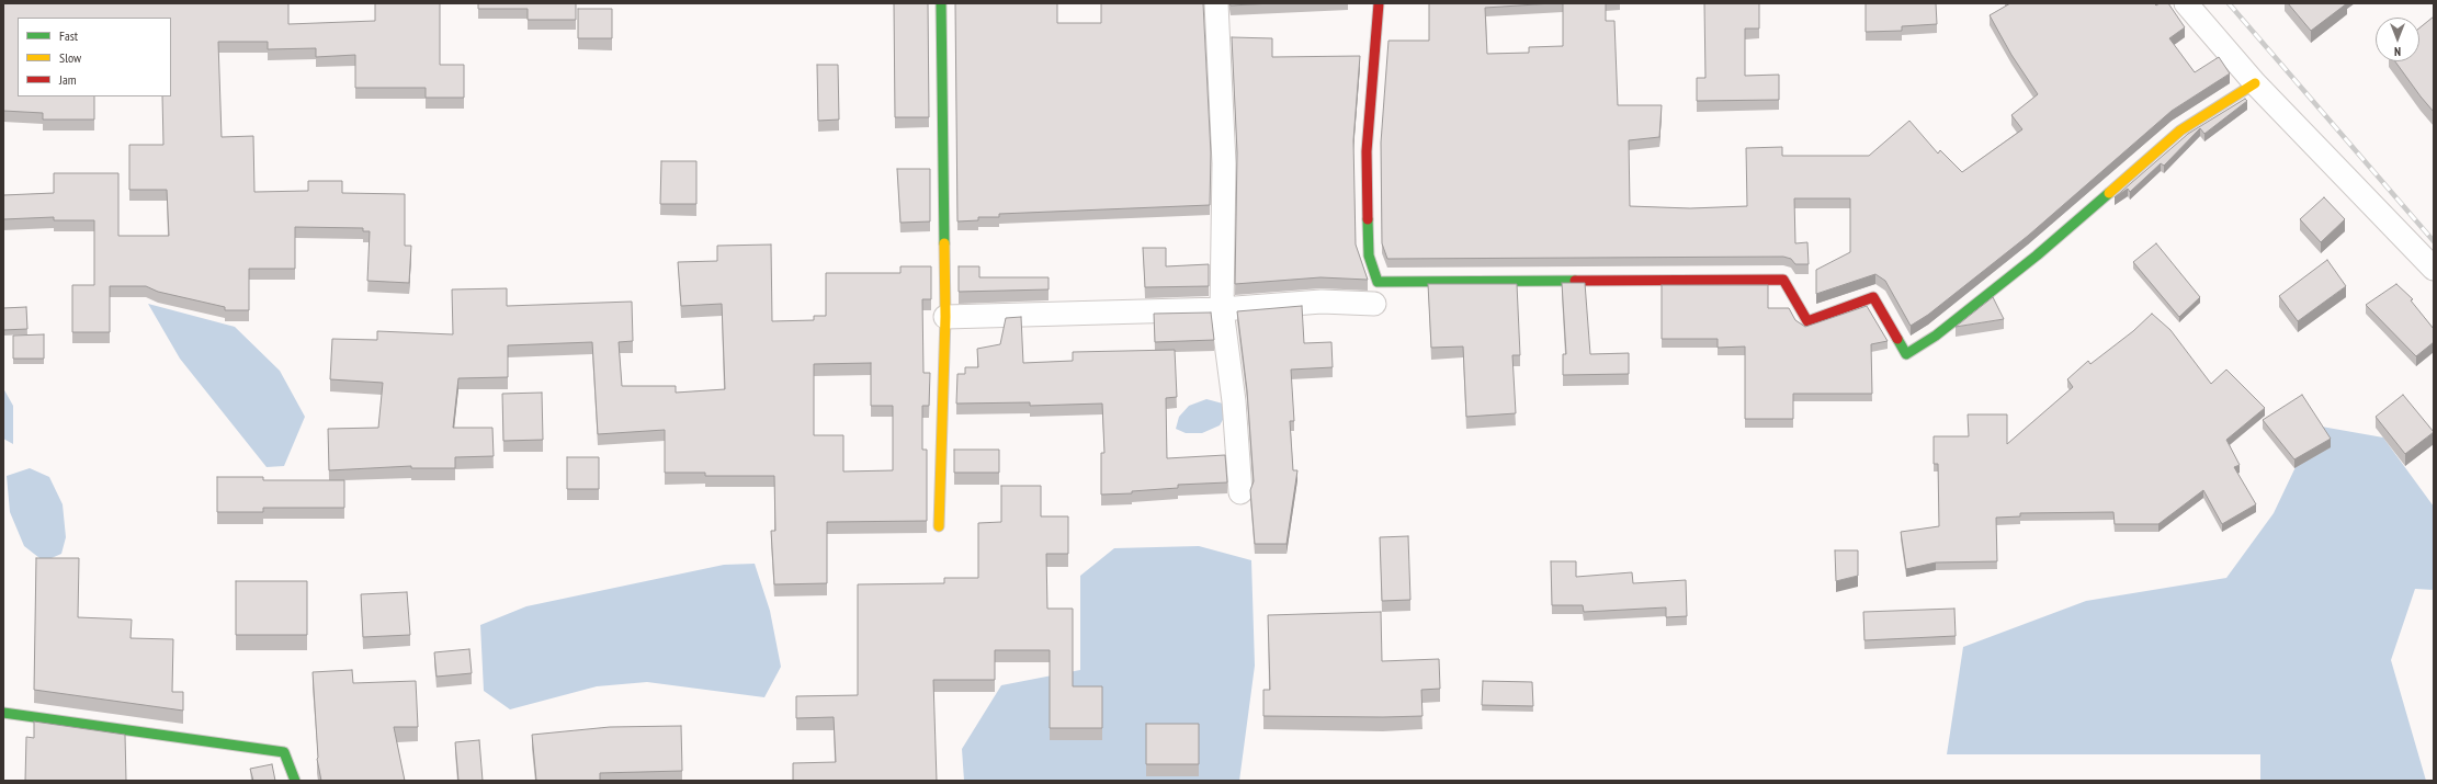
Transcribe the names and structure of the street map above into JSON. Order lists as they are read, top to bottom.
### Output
{
  "legend": ["Fast", "Slow", "Jam"],
  "north": "bottom"
}
